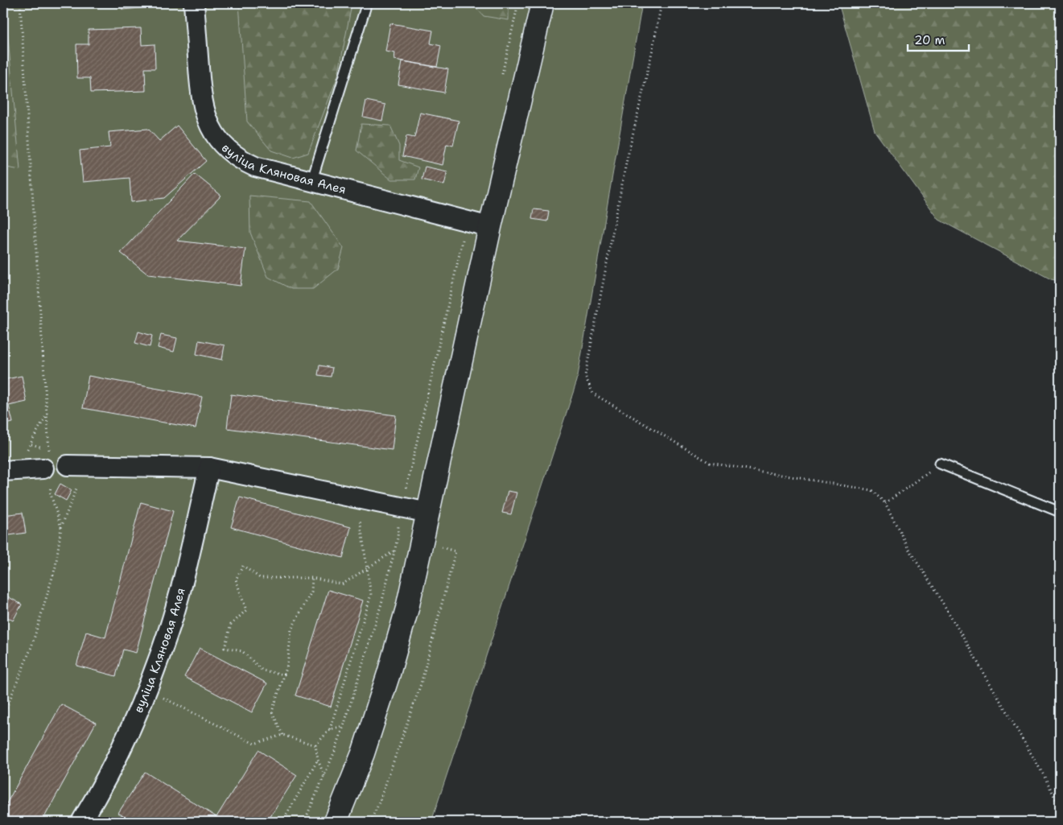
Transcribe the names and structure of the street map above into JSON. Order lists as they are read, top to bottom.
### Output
{
  "streets": {
    "street": ["вуліца Кляновая Алея"]
  },
  "scale_bar": "20 m"
}
